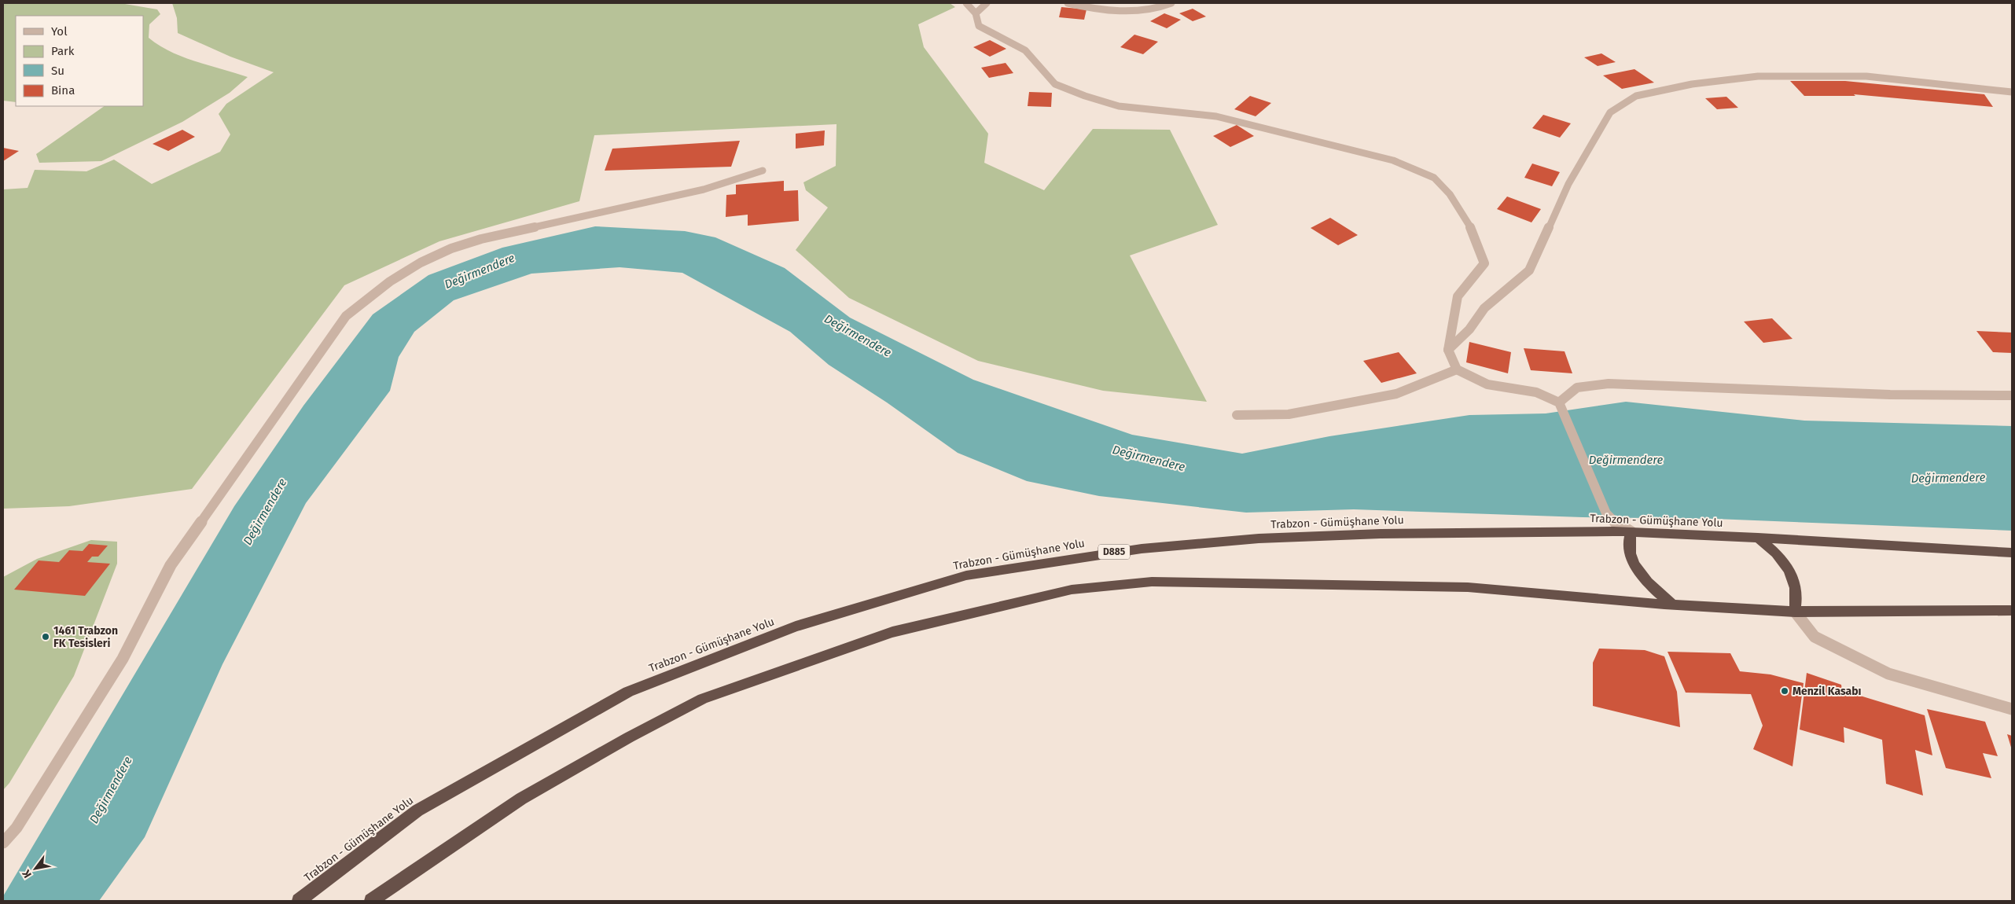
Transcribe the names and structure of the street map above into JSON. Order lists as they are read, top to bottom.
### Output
{
  "streets": {
    "highway": ["Trabzon - Gümüşhane Yolu", "D885"]
  },
  "water": ["Değirmendere"],
  "places": ["1461 Trabzon FK Tesisleri", "Menzil Kasabı"],
  "legend": [
    "Yol",
    "Park",
    "Su",
    "Bina"
  ],
  "north": "bottom left"
}
